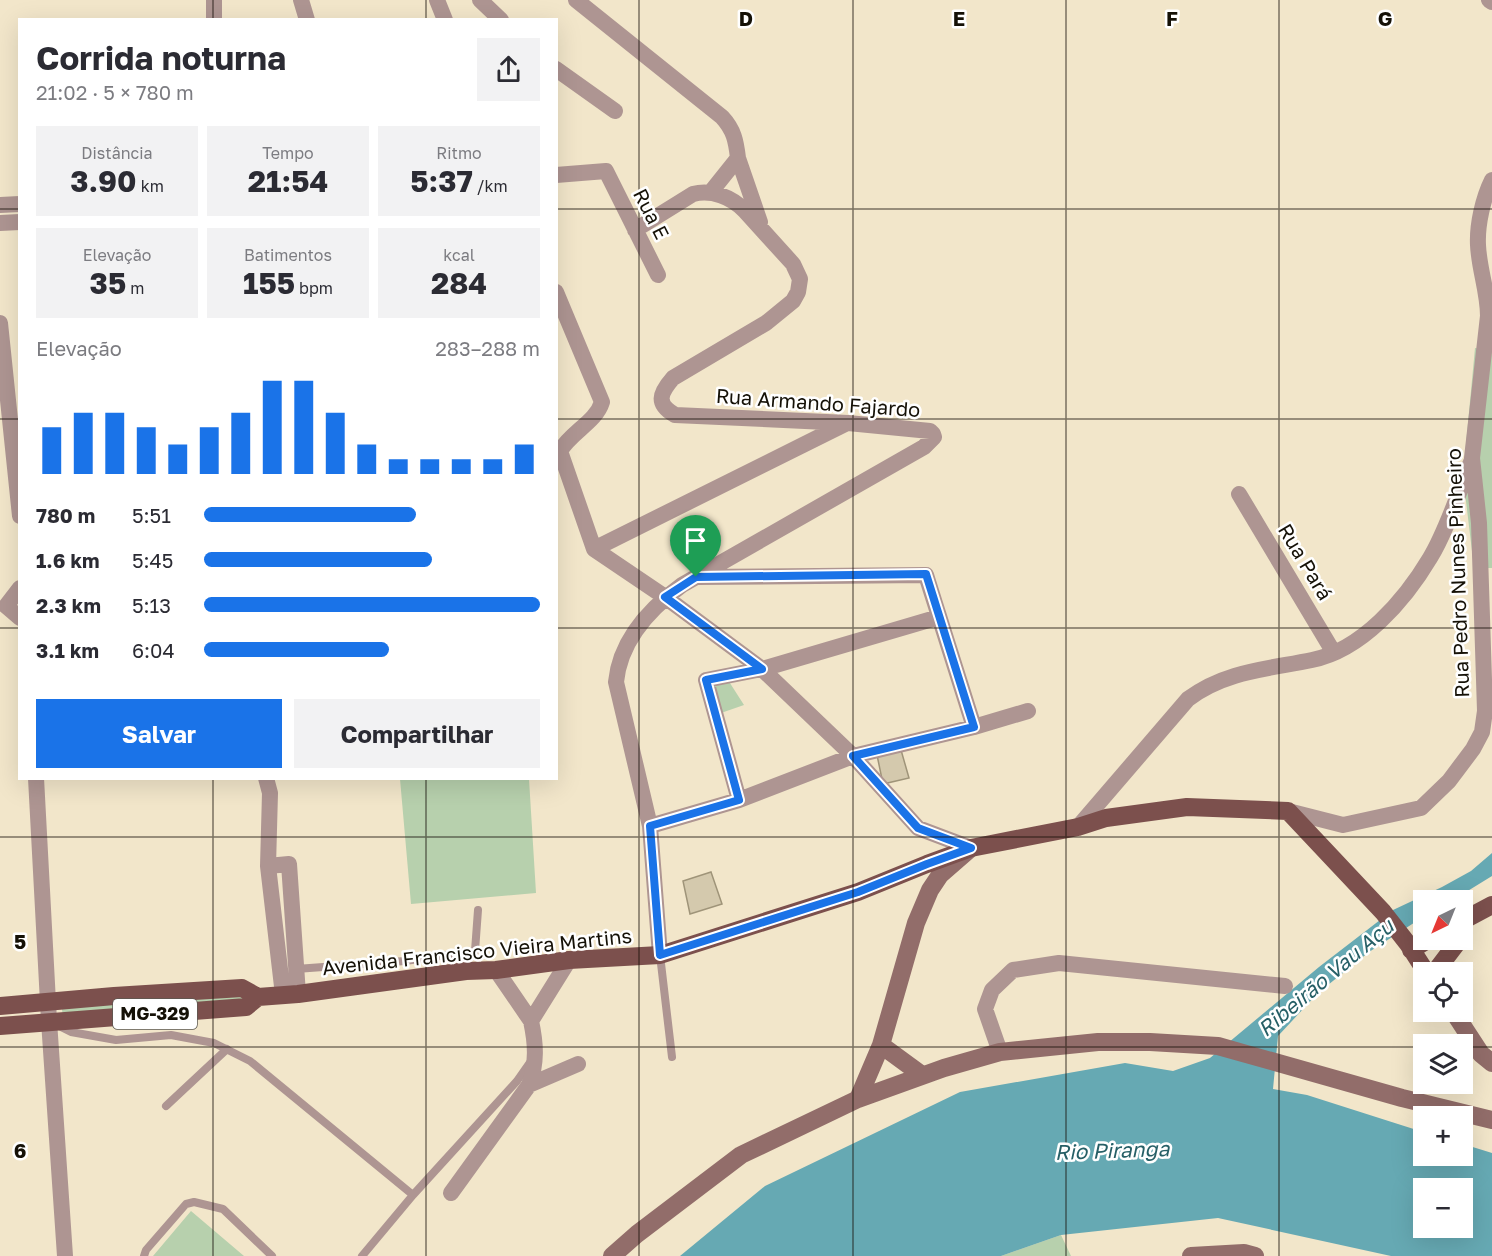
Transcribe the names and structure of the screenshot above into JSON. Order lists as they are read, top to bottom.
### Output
{
  "streets": {
    "main road": ["Avenida Francisco Vieira Martins", "MG-329"],
    "street": [
      "Rua E",
      "Rua Armando Fajardo",
      "Rua Pará",
      "Rua Pedro Nunes Pinheiro"
    ]
  },
  "crossings": [
    ["Rua Armando Fajardo", "Avenida Francisco Vieira Martins"],
    ["Rua Pedro Nunes Pinheiro", "Avenida Francisco Vieira Martins"]
  ],
  "water": ["Ribeirão Vau Açu", "Rio Piranga"],
  "north": "bottom left",
  "page": {
    "heading": ["Corrida noturna", "21:02 · 5 × 780 m"],
    "stats": [
      ["Distância", "3.90 km"],
      ["Tempo", "21:54"],
      ["Ritmo", "5:37 /km"],
      ["Elevação", "35 m"],
      ["Batimentos", "155 bpm"],
      ["kcal", "284"]
    ],
    "chart": ["Elevação", "283–288 m"],
    "list": [
      {
        "name": "780 m",
        "note": "5:51"
      },
      {
        "name": "1.6 km",
        "note": "5:45"
      },
      {
        "name": "2.3 km",
        "note": "5:13"
      },
      {
        "name": "3.1 km",
        "note": "6:04"
      }
    ],
    "buttons": ["Salvar", "Compartilhar"],
    "map_buttons": ["+", "−"]
  },
  "grid": {
    "columns": [
      "D",
      "E",
      "F",
      "G"
    ],
    "rows": ["5", "6"]
  }
}
